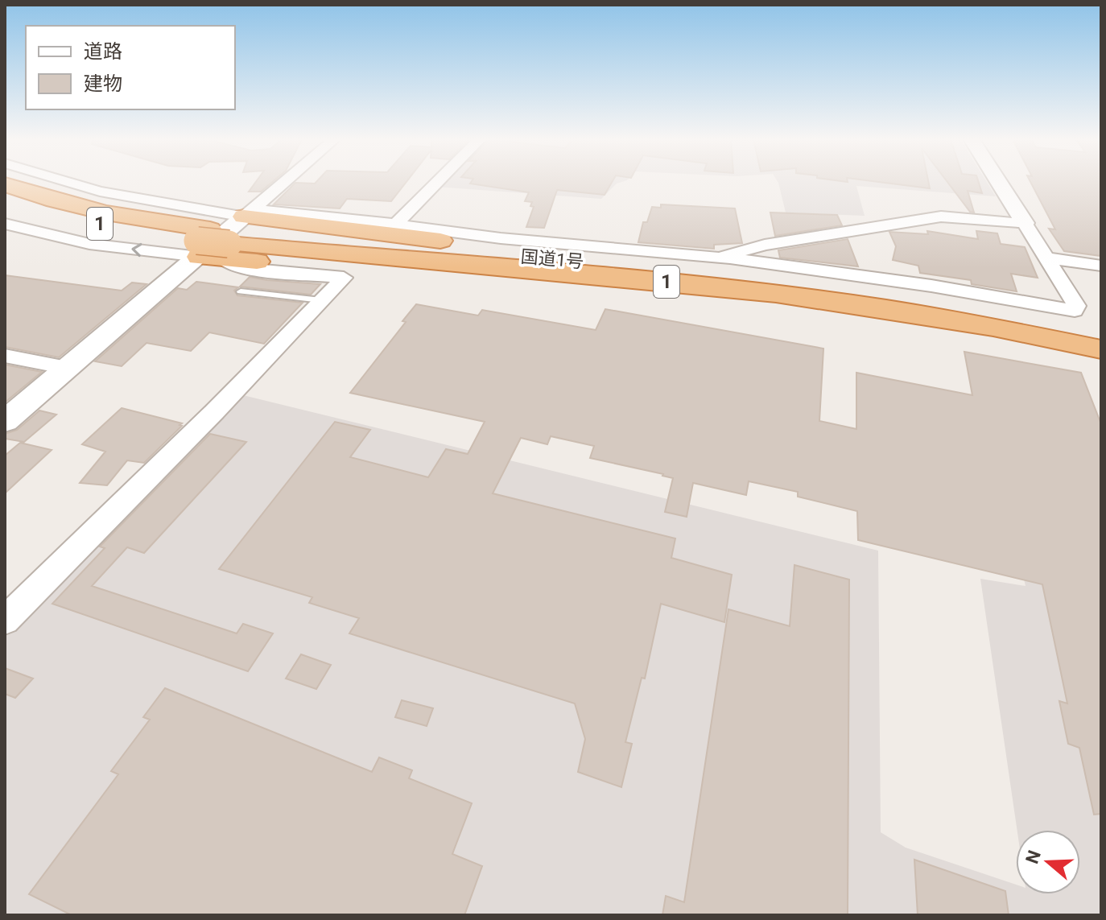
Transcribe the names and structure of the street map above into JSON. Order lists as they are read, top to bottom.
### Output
{
  "streets": {
    "highway": ["1", "国道1号"]
  },
  "legend": ["道路", "建物"],
  "north": "left"
}
